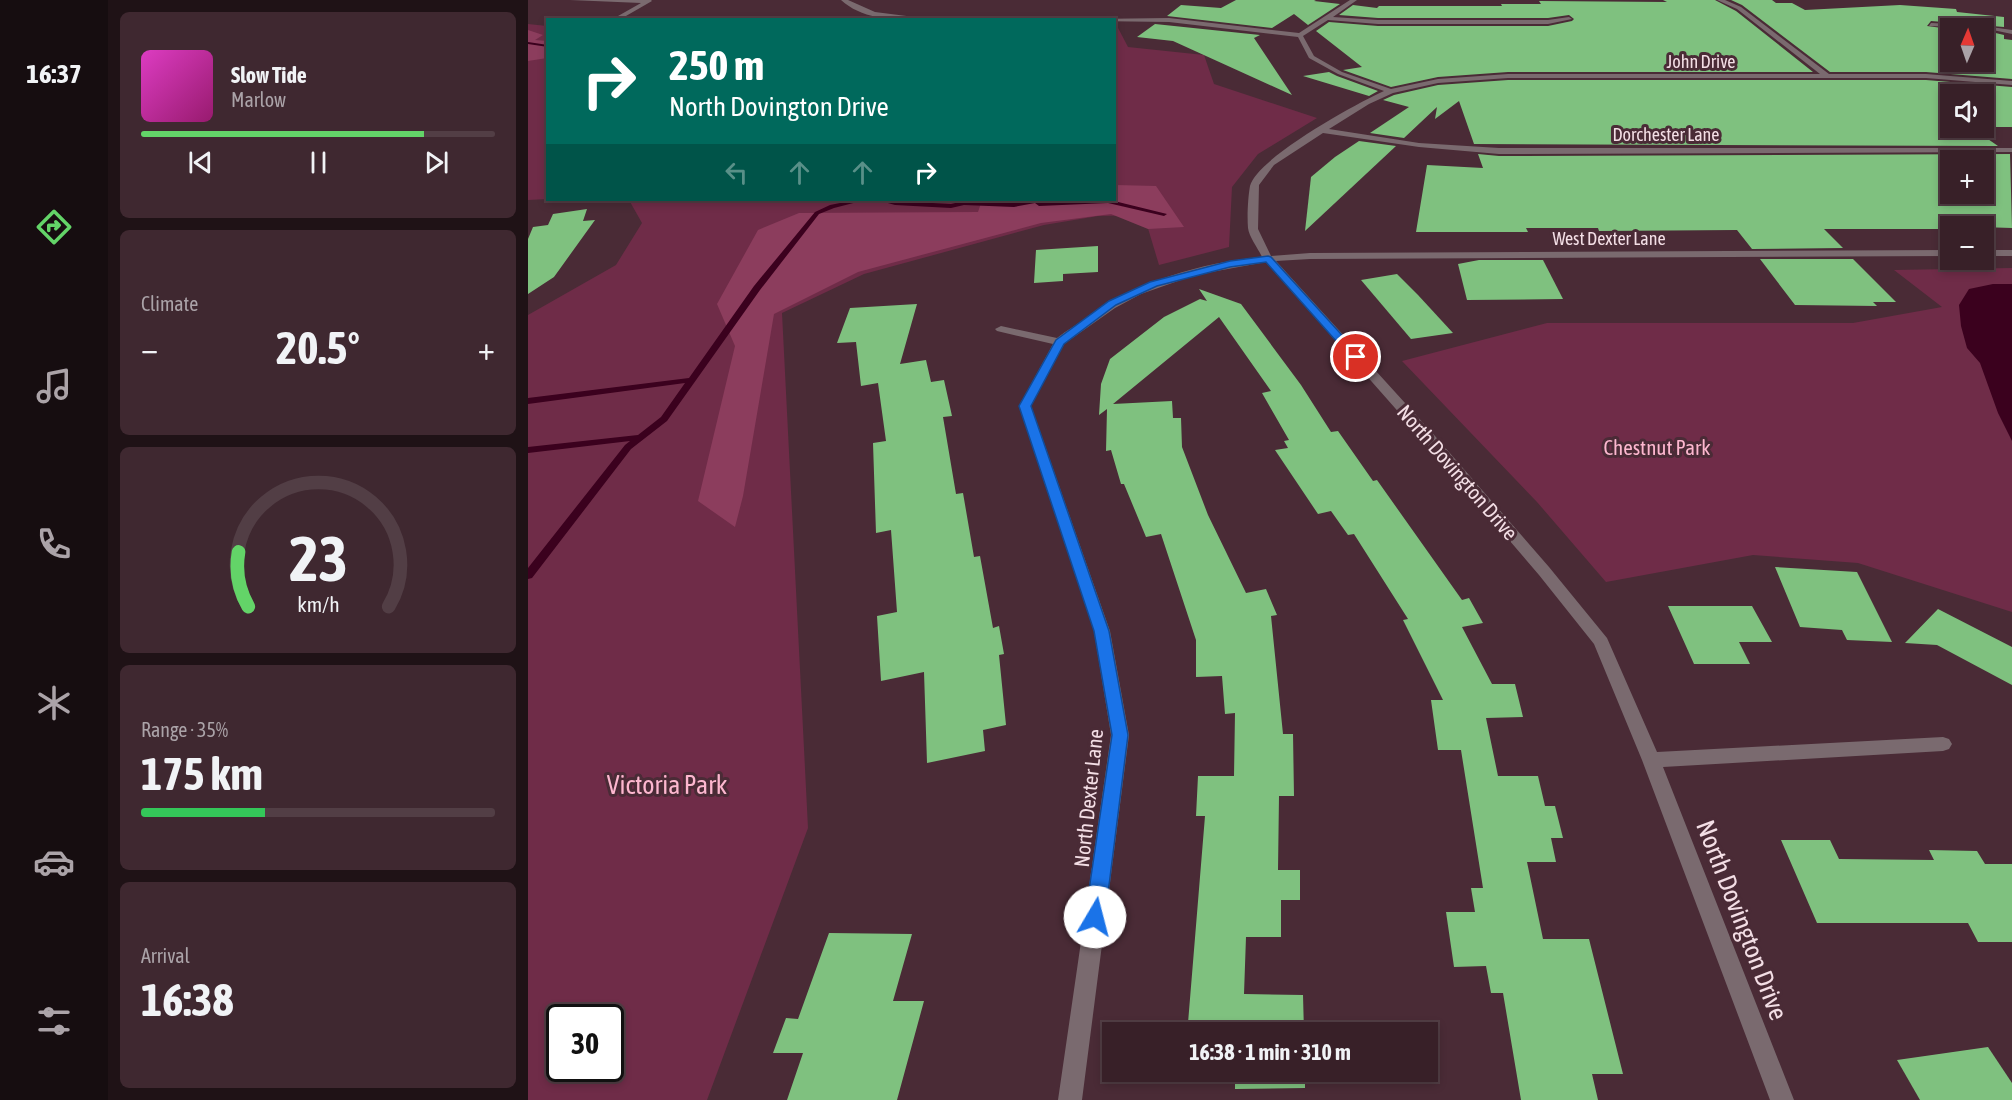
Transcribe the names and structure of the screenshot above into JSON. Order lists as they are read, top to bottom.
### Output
{
  "streets": {
    "street": [
      "John Drive",
      "Dorchester Lane",
      "West Dexter Lane",
      "North Dovington Drive",
      "North Dexter Lane"
    ]
  },
  "crossings": [
    ["John Drive", "North Dovington Drive"],
    ["Dorchester Lane", "North Dovington Drive"],
    ["West Dexter Lane", "North Dovington Drive"],
    ["West Dexter Lane", "North Dexter Lane"],
    ["North Dovington Drive", "North Dexter Lane"]
  ],
  "parks": ["Chestnut Park", "Victoria Park"],
  "north": "top",
  "page": {
    "tabs": "16:37",
    "map_buttons": ["+", "−"],
    "turn": ["250 m", "North Dovington Drive"],
    "song": ["Slow Tide", "Marlow"],
    "tile": [
      "Climate",
      ["Range · 35%", "175 km"],
      ["Arrival", "16:38"]
    ],
    "heat": ["−", "20.5°", "+"],
    "limit": "30",
    "trip": "16:38 · 1 min · 310 m",
    "gauge": ["23", "km/h"]
  }
}
